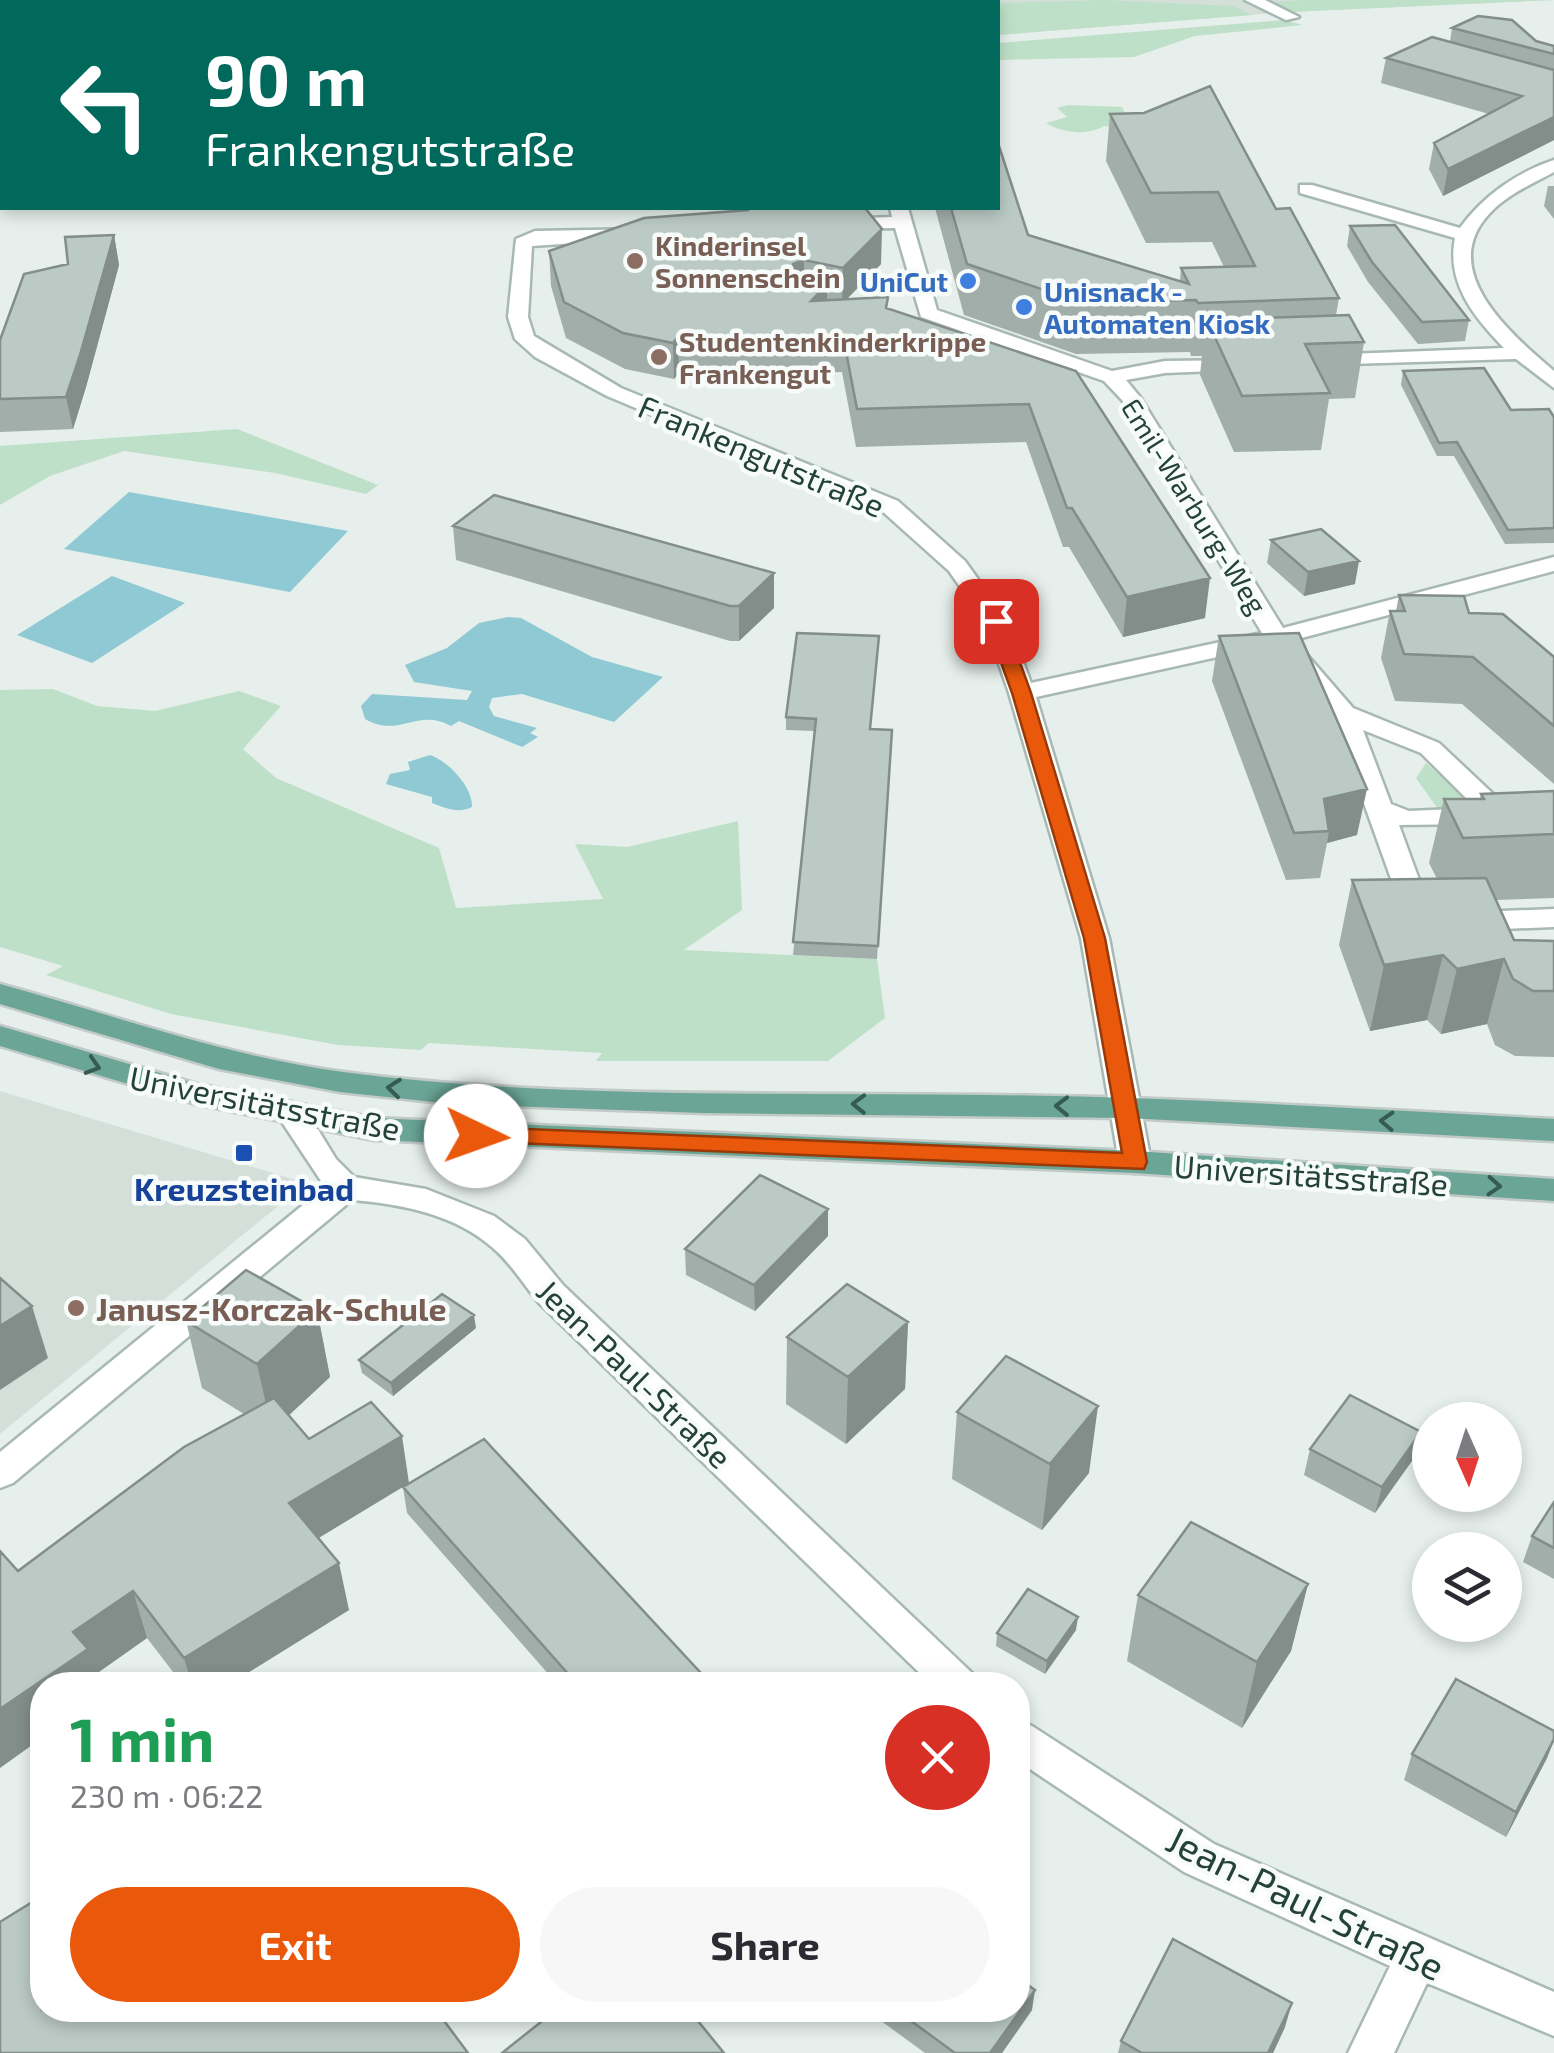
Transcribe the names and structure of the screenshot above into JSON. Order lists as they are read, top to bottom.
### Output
{
  "streets": {
    "main road": ["Universitätsstraße"],
    "street": ["Frankengutstraße", "Emil-Warburg-Weg", "Jean-Paul-Straße"]
  },
  "crossings": [
    ["Frankengutstraße", "Emil-Warburg-Weg"],
    ["Frankengutstraße", "Universitätsstraße"]
  ],
  "places": {
    "other": [
      "Kinderinsel Sonnenschein",
      "UniCut",
      "Unisnack - Automaten Kiosk",
      "Studentenkinderkrippe Frankengut",
      "Janusz-Korczak-Schule"
    ],
    "transit": ["Kreuzsteinbad"]
  },
  "north": "bottom",
  "page": {
    "turn": ["90 m", "Frankengutstraße"],
    "heading": ["1 min", "230 m · 06:22"],
    "buttons": ["Exit", "Share"]
  }
}
